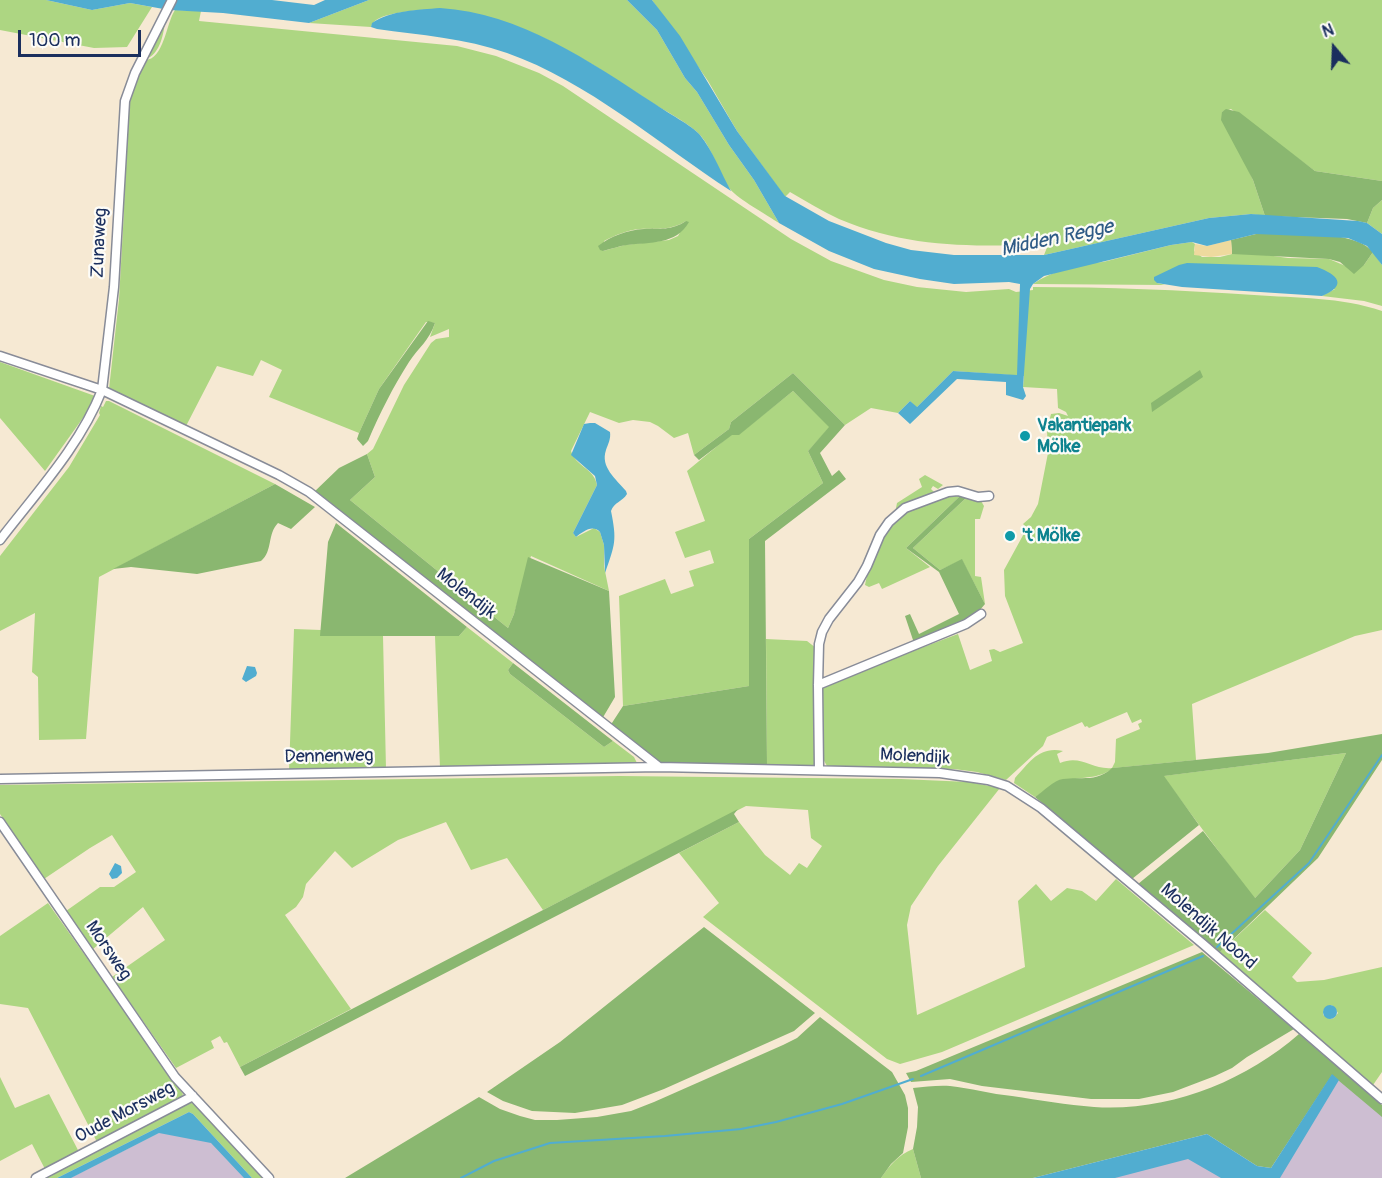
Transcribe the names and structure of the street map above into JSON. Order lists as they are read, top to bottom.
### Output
{
  "streets": {
    "street": [
      "Zunaweg",
      "Molendijk",
      "Dennenweg",
      "Molendijk Noord",
      "Morsweg",
      "Oude Morsweg"
    ]
  },
  "crossings": [
    ["Zunaweg", "Molendijk"],
    ["Molendijk", "Dennenweg"],
    ["Molendijk", "Molendijk Noord"],
    ["Morsweg", "Oude Morsweg"]
  ],
  "water": ["Midden Regge"],
  "places": ["Vakantiepark Mölke", "'t Mölke"],
  "scale_bar": "100 m",
  "north": "top"
}
